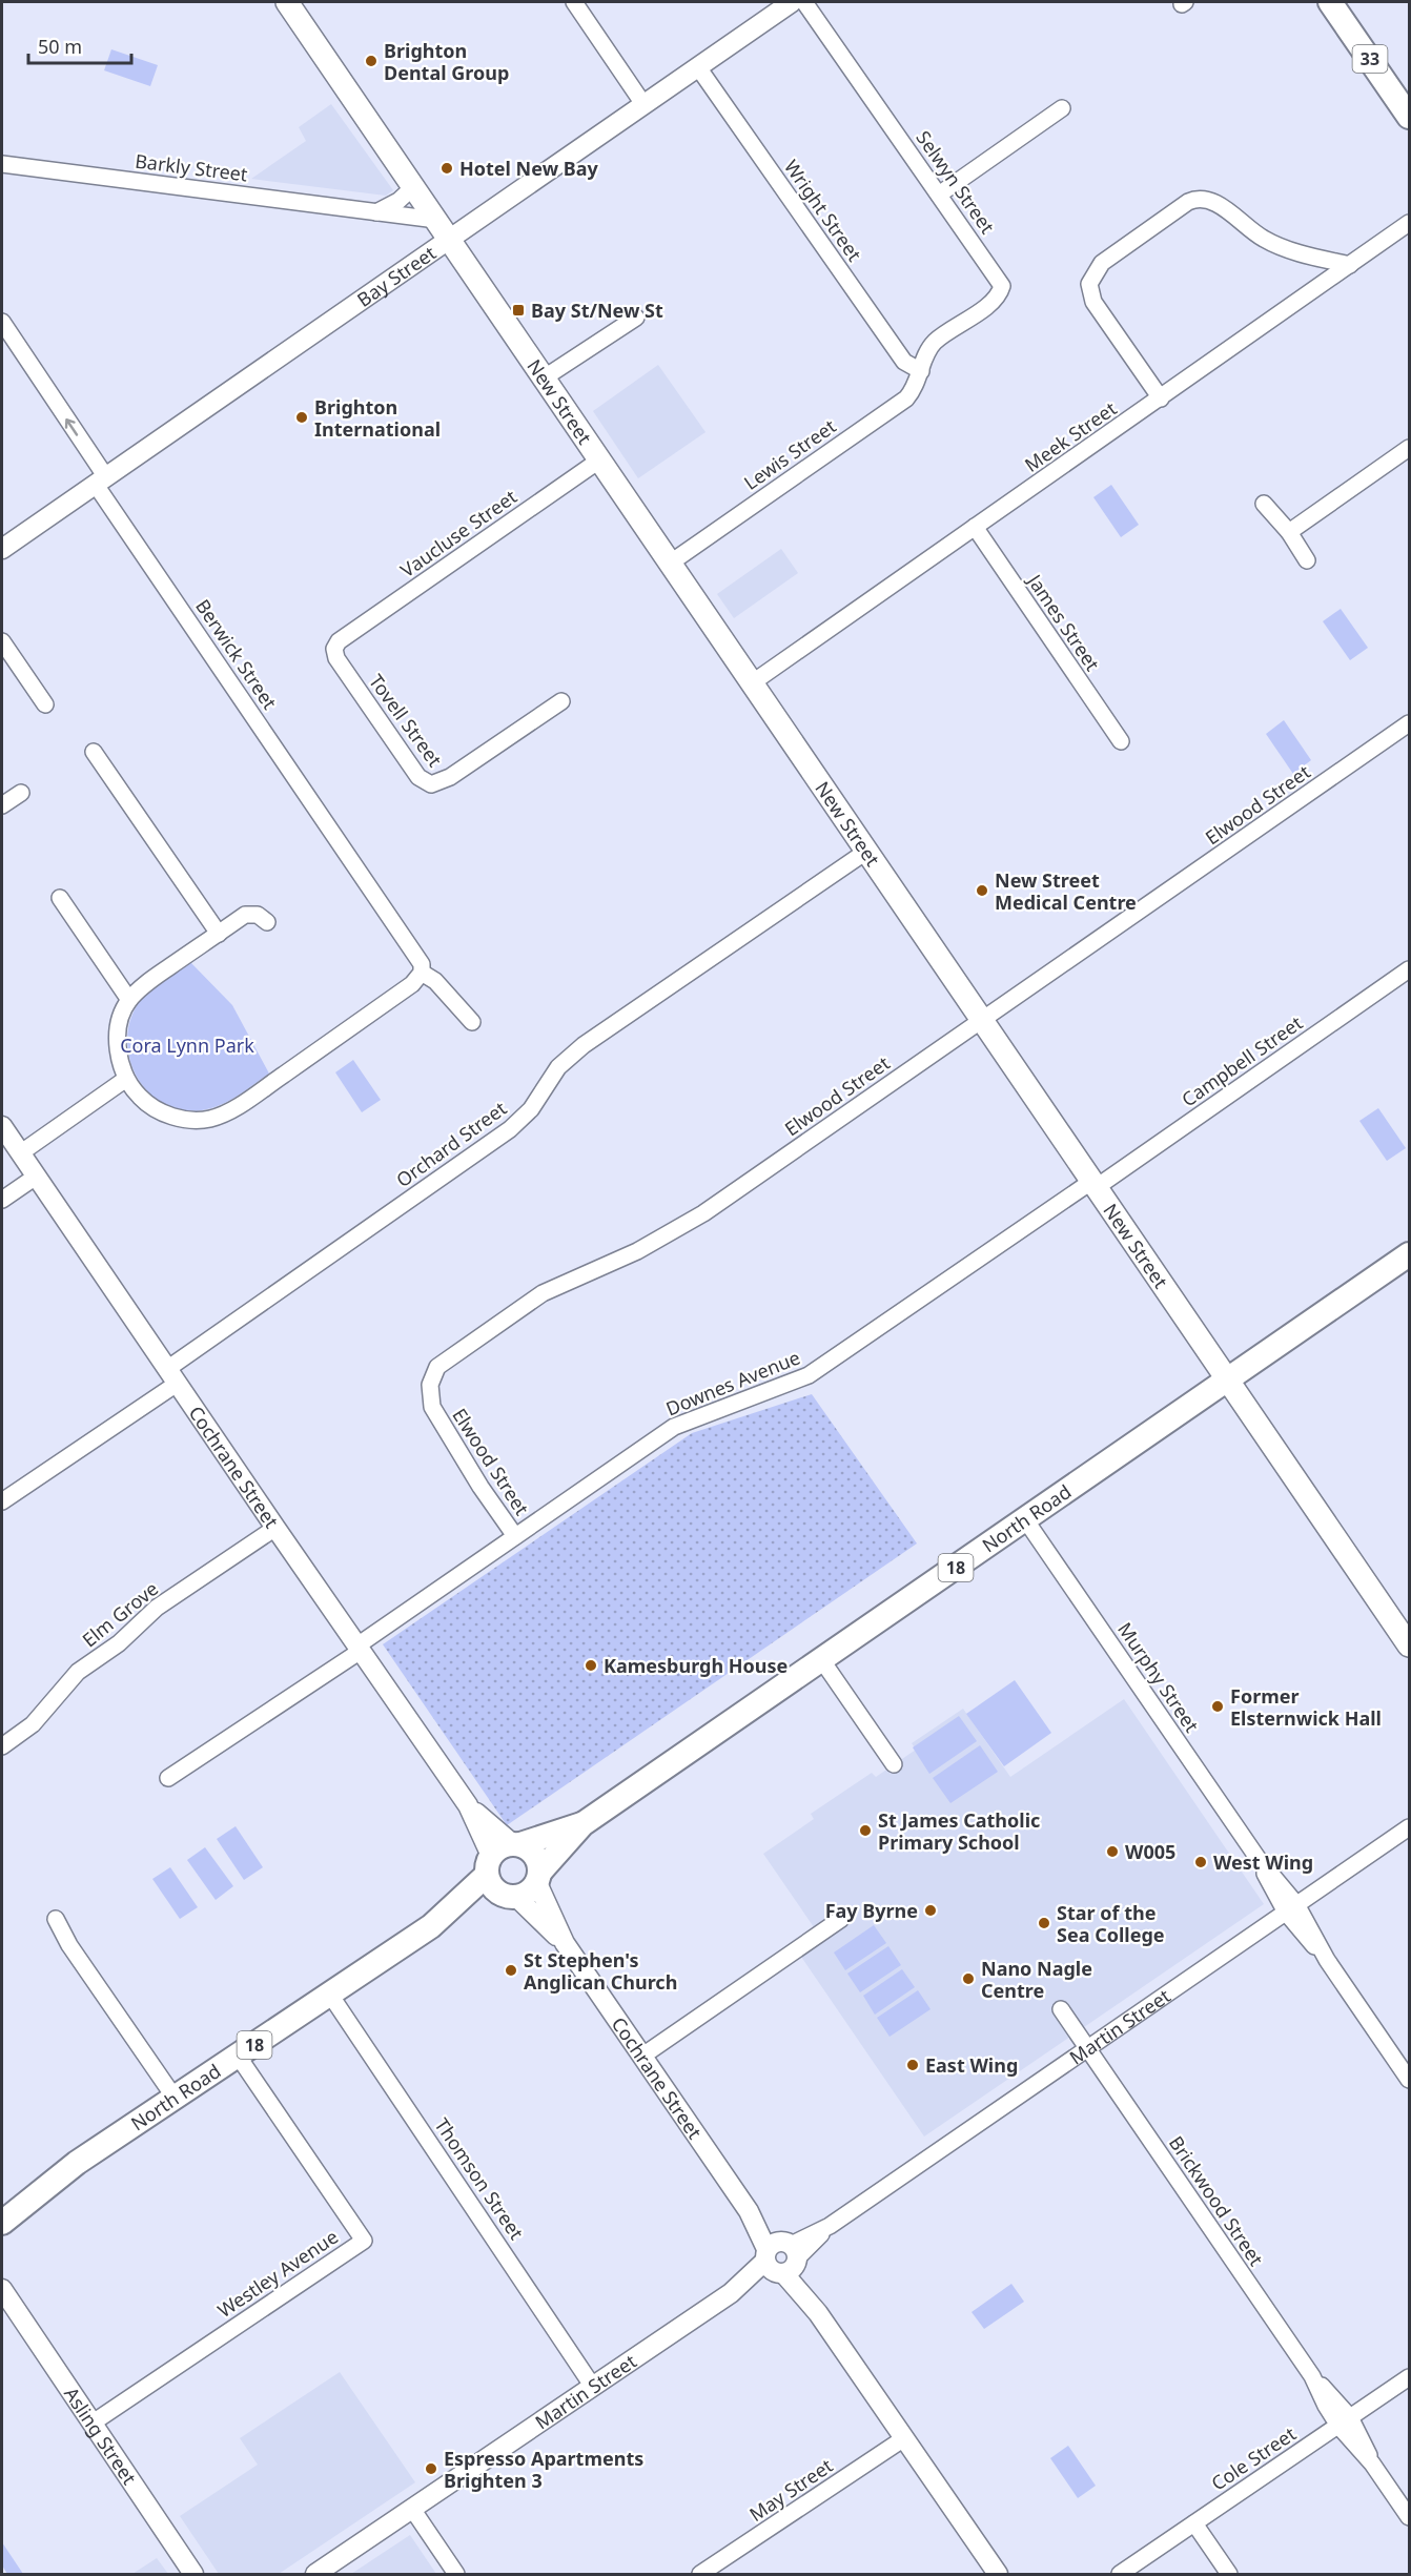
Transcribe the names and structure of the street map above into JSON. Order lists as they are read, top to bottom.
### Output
{
  "streets": {
    "main road": [
      "33",
      "New Street",
      "North Road",
      "18"
    ],
    "street": [
      "Barkly Street",
      "Selwyn Street",
      "Wright Street",
      "Bay Street",
      "Meek Street",
      "Lewis Street",
      "Vaucluse Street",
      "James Street",
      "Berwick Street",
      "Tovell Street",
      "Elwood Street",
      "Campbell Street",
      "Orchard Street",
      "Downes Avenue",
      "Cochrane Street",
      "Elm Grove",
      "Murphy Street",
      "Martin Street",
      "Thomson Street",
      "Brickwood Street",
      "Westley Avenue",
      "Asling Street",
      "Cole Street",
      "May Street"
    ]
  },
  "crossings": [
    ["Barkly Street", "New Street"],
    ["Selwyn Street", "Wright Street"],
    ["Selwyn Street", "Lewis Street"],
    ["Wright Street", "Bay Street"],
    ["Wright Street", "Lewis Street"],
    ["Bay Street", "New Street"],
    ["Bay Street", "Berwick Street"],
    ["New Street", "Meek Street"],
    ["New Street", "Lewis Street"],
    ["New Street", "Vaucluse Street"],
    ["New Street", "Elwood Street"],
    ["New Street", "Campbell Street"],
    ["New Street", "Orchard Street"],
    ["New Street", "Downes Avenue"],
    ["New Street", "North Road"],
    ["Meek Street", "James Street"],
    ["Vaucluse Street", "Tovell Street"],
    ["Elwood Street", "Downes Avenue"],
    ["Campbell Street", "Downes Avenue"],
    ["Orchard Street", "Cochrane Street"],
    ["Downes Avenue", "Cochrane Street"],
    ["Cochrane Street", "North Road"],
    ["Cochrane Street", "18"],
    ["Cochrane Street", "Elm Grove"],
    ["Cochrane Street", "Martin Street"],
    ["Cochrane Street", "May Street"],
    ["North Road", "18"],
    ["North Road", "Murphy Street"],
    ["North Road", "Thomson Street"],
    ["North Road", "Westley Avenue"],
    ["Murphy Street", "Martin Street"],
    ["Martin Street", "Thomson Street"],
    ["Martin Street", "Brickwood Street"],
    ["Brickwood Street", "Cole Street"],
    ["Westley Avenue", "Asling Street"]
  ],
  "parks": ["Cora Lynn Park"],
  "places": {
    "other": [
      "Brighton Dental Group",
      "Hotel New Bay",
      "Brighton International",
      "New Street Medical Centre",
      "Kamesburgh House",
      "Former Elsternwick Hall",
      "St James Catholic Primary School",
      "W005",
      "West Wing",
      "Fay Byrne",
      "Star of the Sea College",
      "St Stephen's Anglican Church",
      "Nano Nagle Centre",
      "East Wing",
      "Espresso Apartments Brighten 3"
    ],
    "transit": ["Bay St/New St"]
  },
  "scale_bar": "50 m"
}
